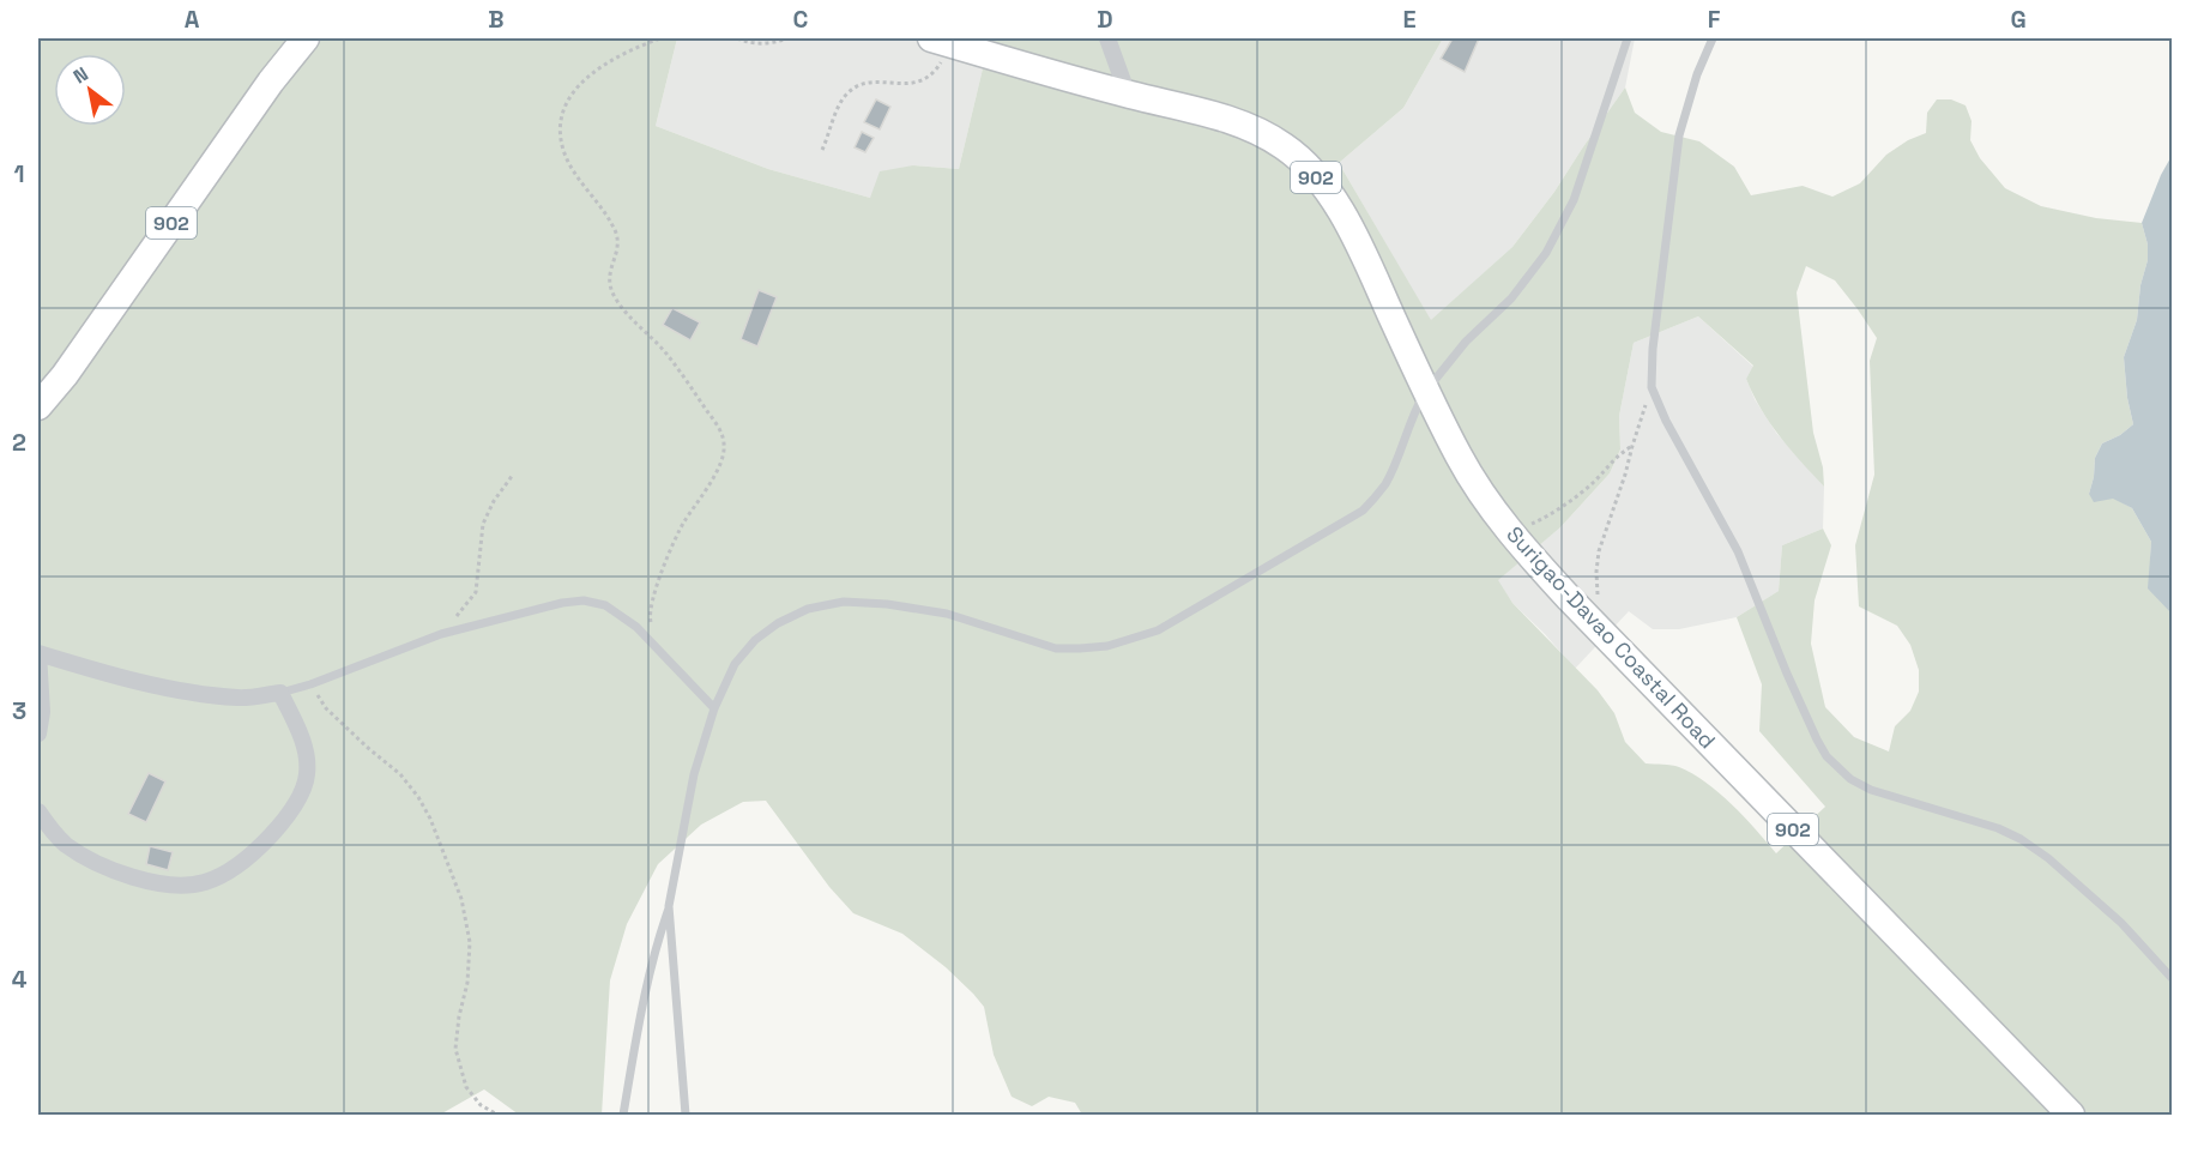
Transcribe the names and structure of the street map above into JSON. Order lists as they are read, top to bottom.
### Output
{
  "streets": {
    "highway": ["902", "Surigao-Davao Coastal Road"]
  },
  "north": "top left",
  "grid": {
    "columns": [
      "A",
      "B",
      "C",
      "D",
      "E",
      "F",
      "G"
    ],
    "rows": [
      "1",
      "2",
      "3",
      "4"
    ]
  }
}
